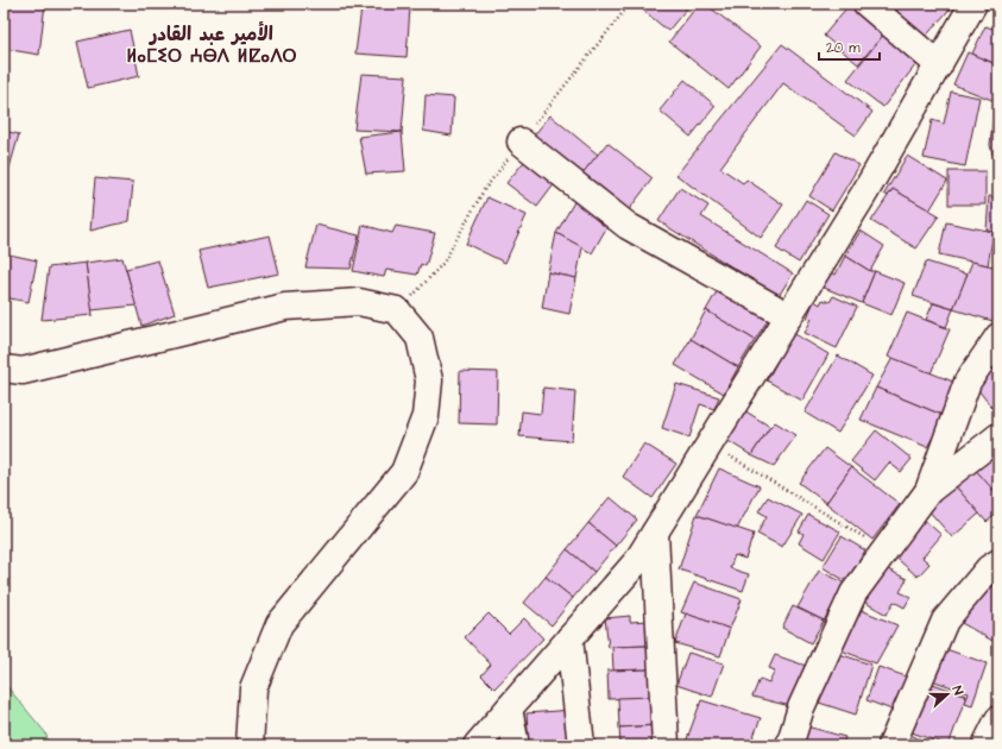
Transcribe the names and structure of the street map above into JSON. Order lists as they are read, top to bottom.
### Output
{
  "districts": ["الأمير عبد القادر ⵍⴰⵎⵉⵔ ⵄⴱⴷ ⵍⵇⴰⴷⵔ"],
  "scale_bar": "20 m",
  "north": "right"
}
